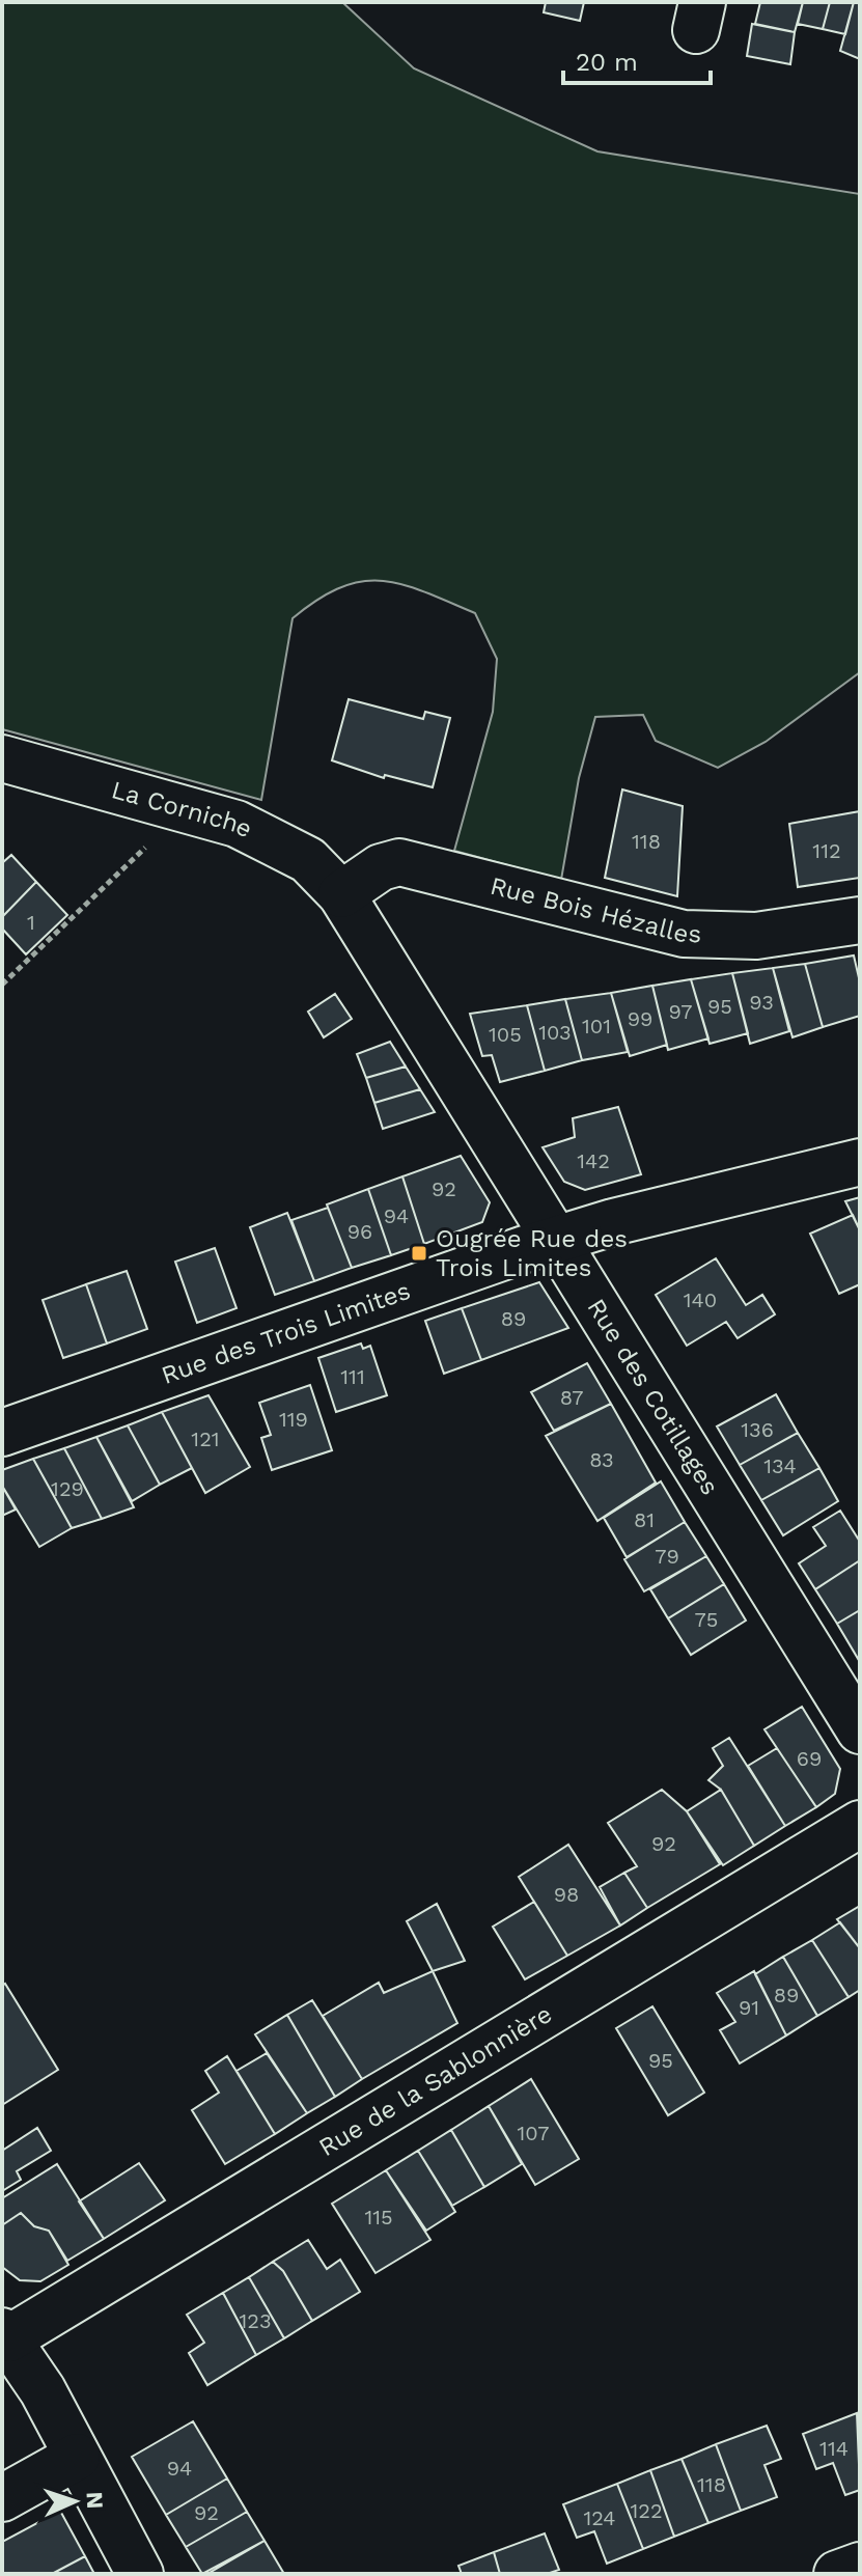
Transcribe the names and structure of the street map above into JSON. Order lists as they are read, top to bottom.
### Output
{
  "streets": {
    "street": [
      "La Corniche",
      "Rue Bois Hézalles",
      "Rue des Trois Limites",
      "Rue des Cotillages",
      "Rue de la Sablonnière"
    ]
  },
  "crossings": [
    ["La Corniche", "Rue Bois Hézalles"],
    ["La Corniche", "Rue des Cotillages"],
    ["Rue Bois Hézalles", "Rue des Cotillages"],
    ["Rue des Trois Limites", "Rue des Cotillages"]
  ],
  "places": {
    "transit": ["Ougrée Rue des Trois Limites"]
  },
  "house_numbers": [
    "118",
    "112",
    "1",
    "93",
    "95",
    "97",
    "99",
    "101",
    "103",
    "105",
    "142",
    "92",
    "94",
    "96",
    "140",
    "89",
    "111",
    "87",
    "119",
    "136",
    "121",
    "83",
    "134",
    "129",
    "81",
    "79",
    "75",
    "69",
    "92",
    "98",
    "89",
    "91",
    "95",
    "107",
    "115",
    "123",
    "114",
    "94",
    "118",
    "122",
    "92",
    "124"
  ],
  "scale_bar": "20 m",
  "north": "right"
}
